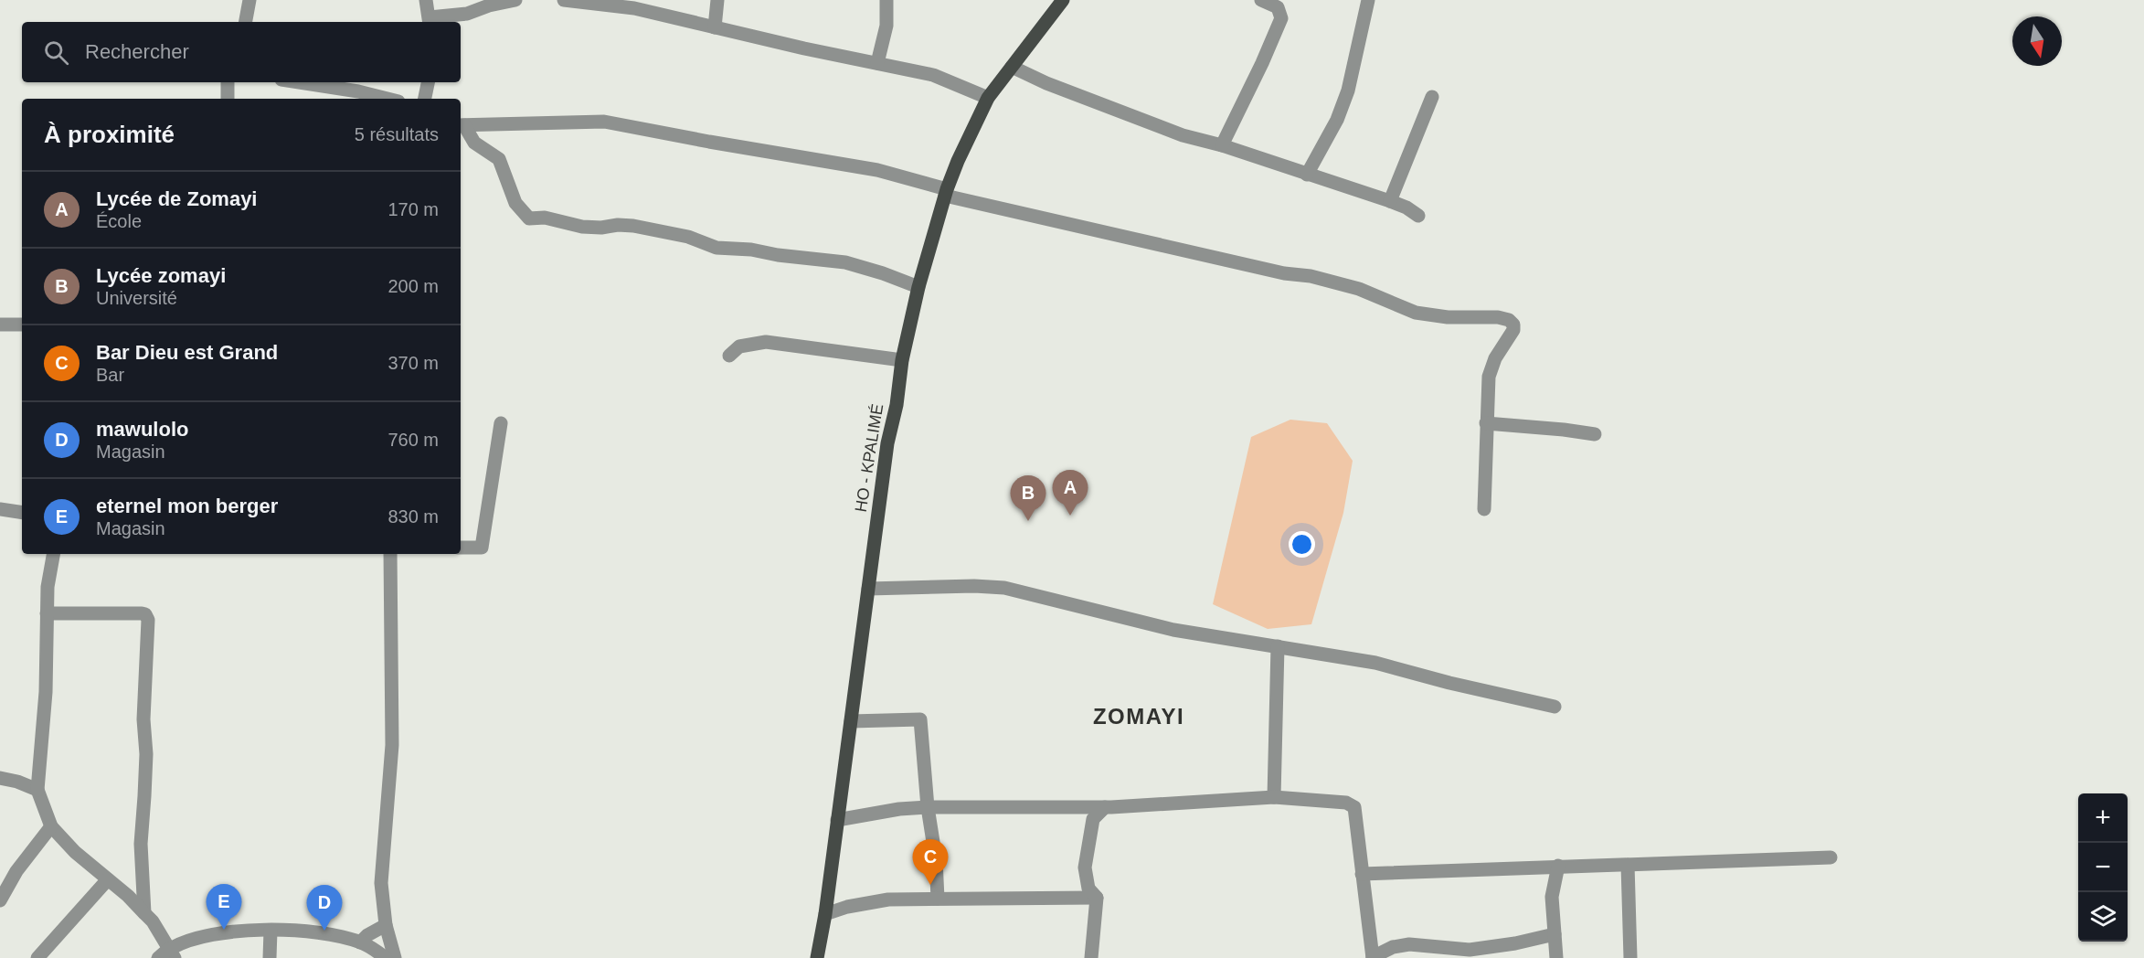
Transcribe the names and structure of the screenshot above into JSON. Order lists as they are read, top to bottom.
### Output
{
  "streets": {
    "main road": ["HO - KPALIMÉ"]
  },
  "districts": ["ZOMAYI"],
  "north": "bottom",
  "page": {
    "search": "Rechercher",
    "heading": ["À proximité", "5 résultats"],
    "list": [
      {
        "mark": "A",
        "name": "Lycée de Zomayi",
        "note": "École",
        "value": "170 m"
      },
      {
        "mark": "B",
        "name": "Lycée zomayi",
        "note": "Université",
        "value": "200 m"
      },
      {
        "mark": "C",
        "name": "Bar Dieu est Grand",
        "note": "Bar",
        "value": "370 m"
      },
      {
        "mark": "D",
        "name": "mawulolo",
        "note": "Magasin",
        "value": "760 m"
      },
      {
        "mark": "E",
        "name": "eternel mon berger",
        "note": "Magasin",
        "value": "830 m"
      }
    ],
    "pins": [
      "A",
      "B",
      "C",
      "E",
      "D"
    ],
    "map_buttons": ["+", "−"]
  }
}
